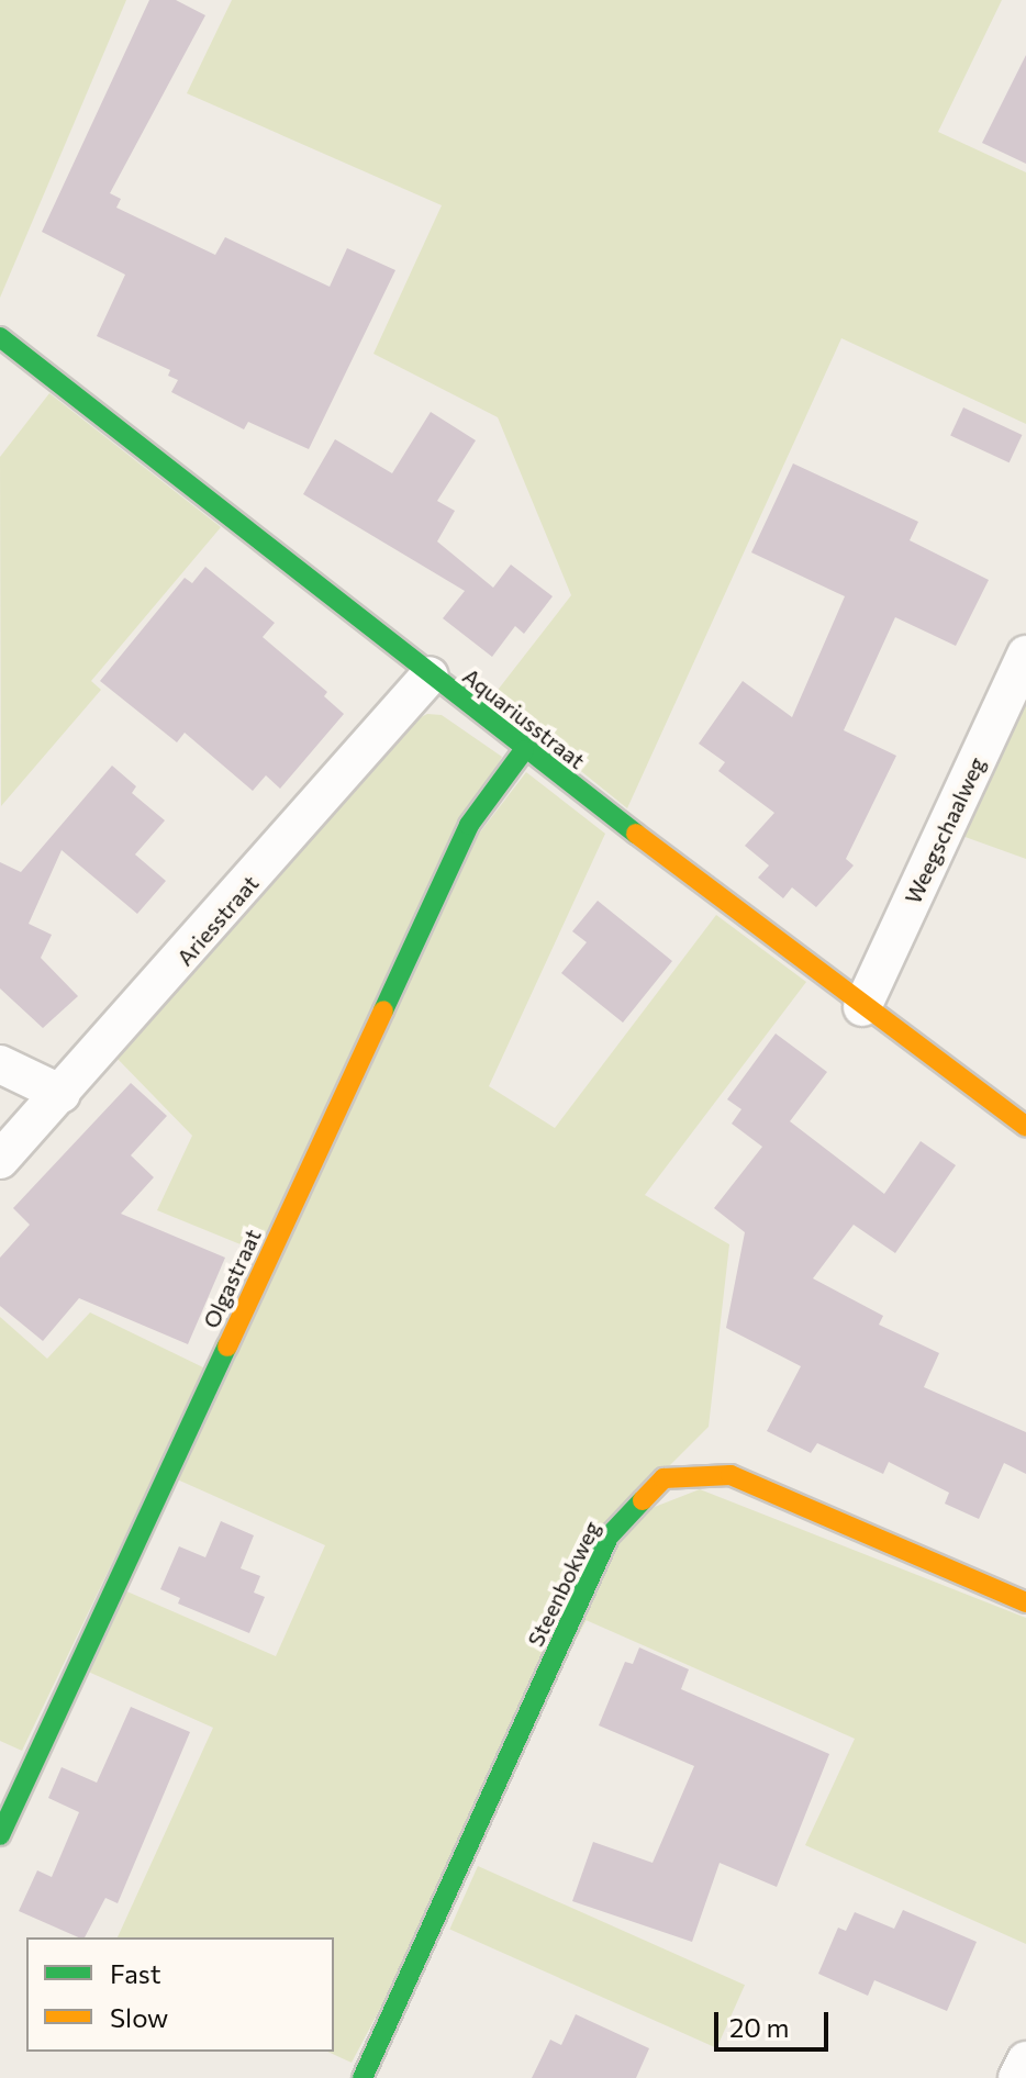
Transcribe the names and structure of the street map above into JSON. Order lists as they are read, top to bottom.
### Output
{
  "streets": {
    "street": [
      "Aquariusstraat",
      "Weegschaalweg",
      "Ariesstraat",
      "Olgastraat",
      "Steenbokweg"
    ]
  },
  "crossings": [
    ["Aquariusstraat", "Weegschaalweg"],
    ["Aquariusstraat", "Ariesstraat"],
    ["Aquariusstraat", "Olgastraat"]
  ],
  "legend": ["Fast", "Slow"],
  "scale_bar": "20 m"
}
